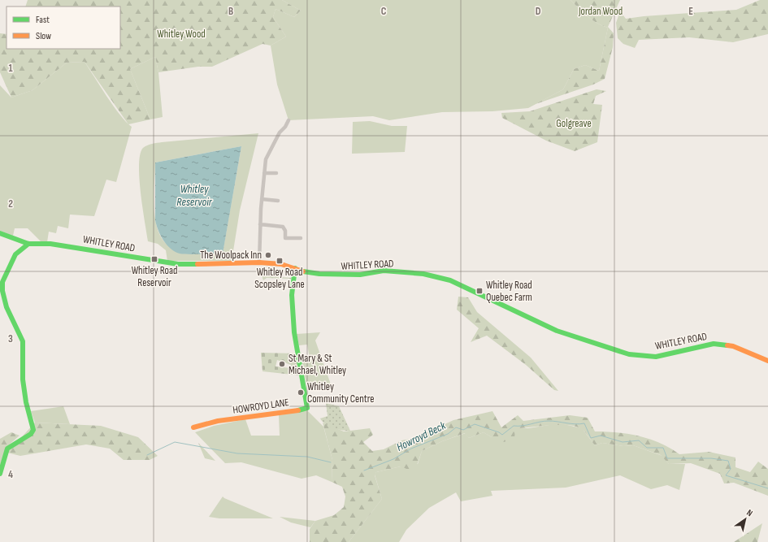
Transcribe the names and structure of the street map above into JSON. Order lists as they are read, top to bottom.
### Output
{
  "streets": {
    "street": ["WHITLEY ROAD", "HOWROYD LANE"]
  },
  "crossings": [
    ["WHITLEY ROAD", "HOWROYD LANE"]
  ],
  "water": ["Whitley Reservoir", "Howroyd Beck"],
  "parks": ["Jordan Wood", "Whitley Wood", "Golgreave"],
  "places": {
    "other": ["The Woolpack Inn", "St Mary & St Michael, Whitley", "Whitley Community Centre"],
    "transit": ["Whitley Road Reservoir", "Whitley Road Scopsley Lane", "Whitley Road Quebec Farm"]
  },
  "legend": ["Fast", "Slow"],
  "north": "top right",
  "grid": {
    "columns": [
      "B",
      "C",
      "D",
      "E"
    ],
    "rows": [
      "1",
      "2",
      "3",
      "4"
    ]
  }
}
